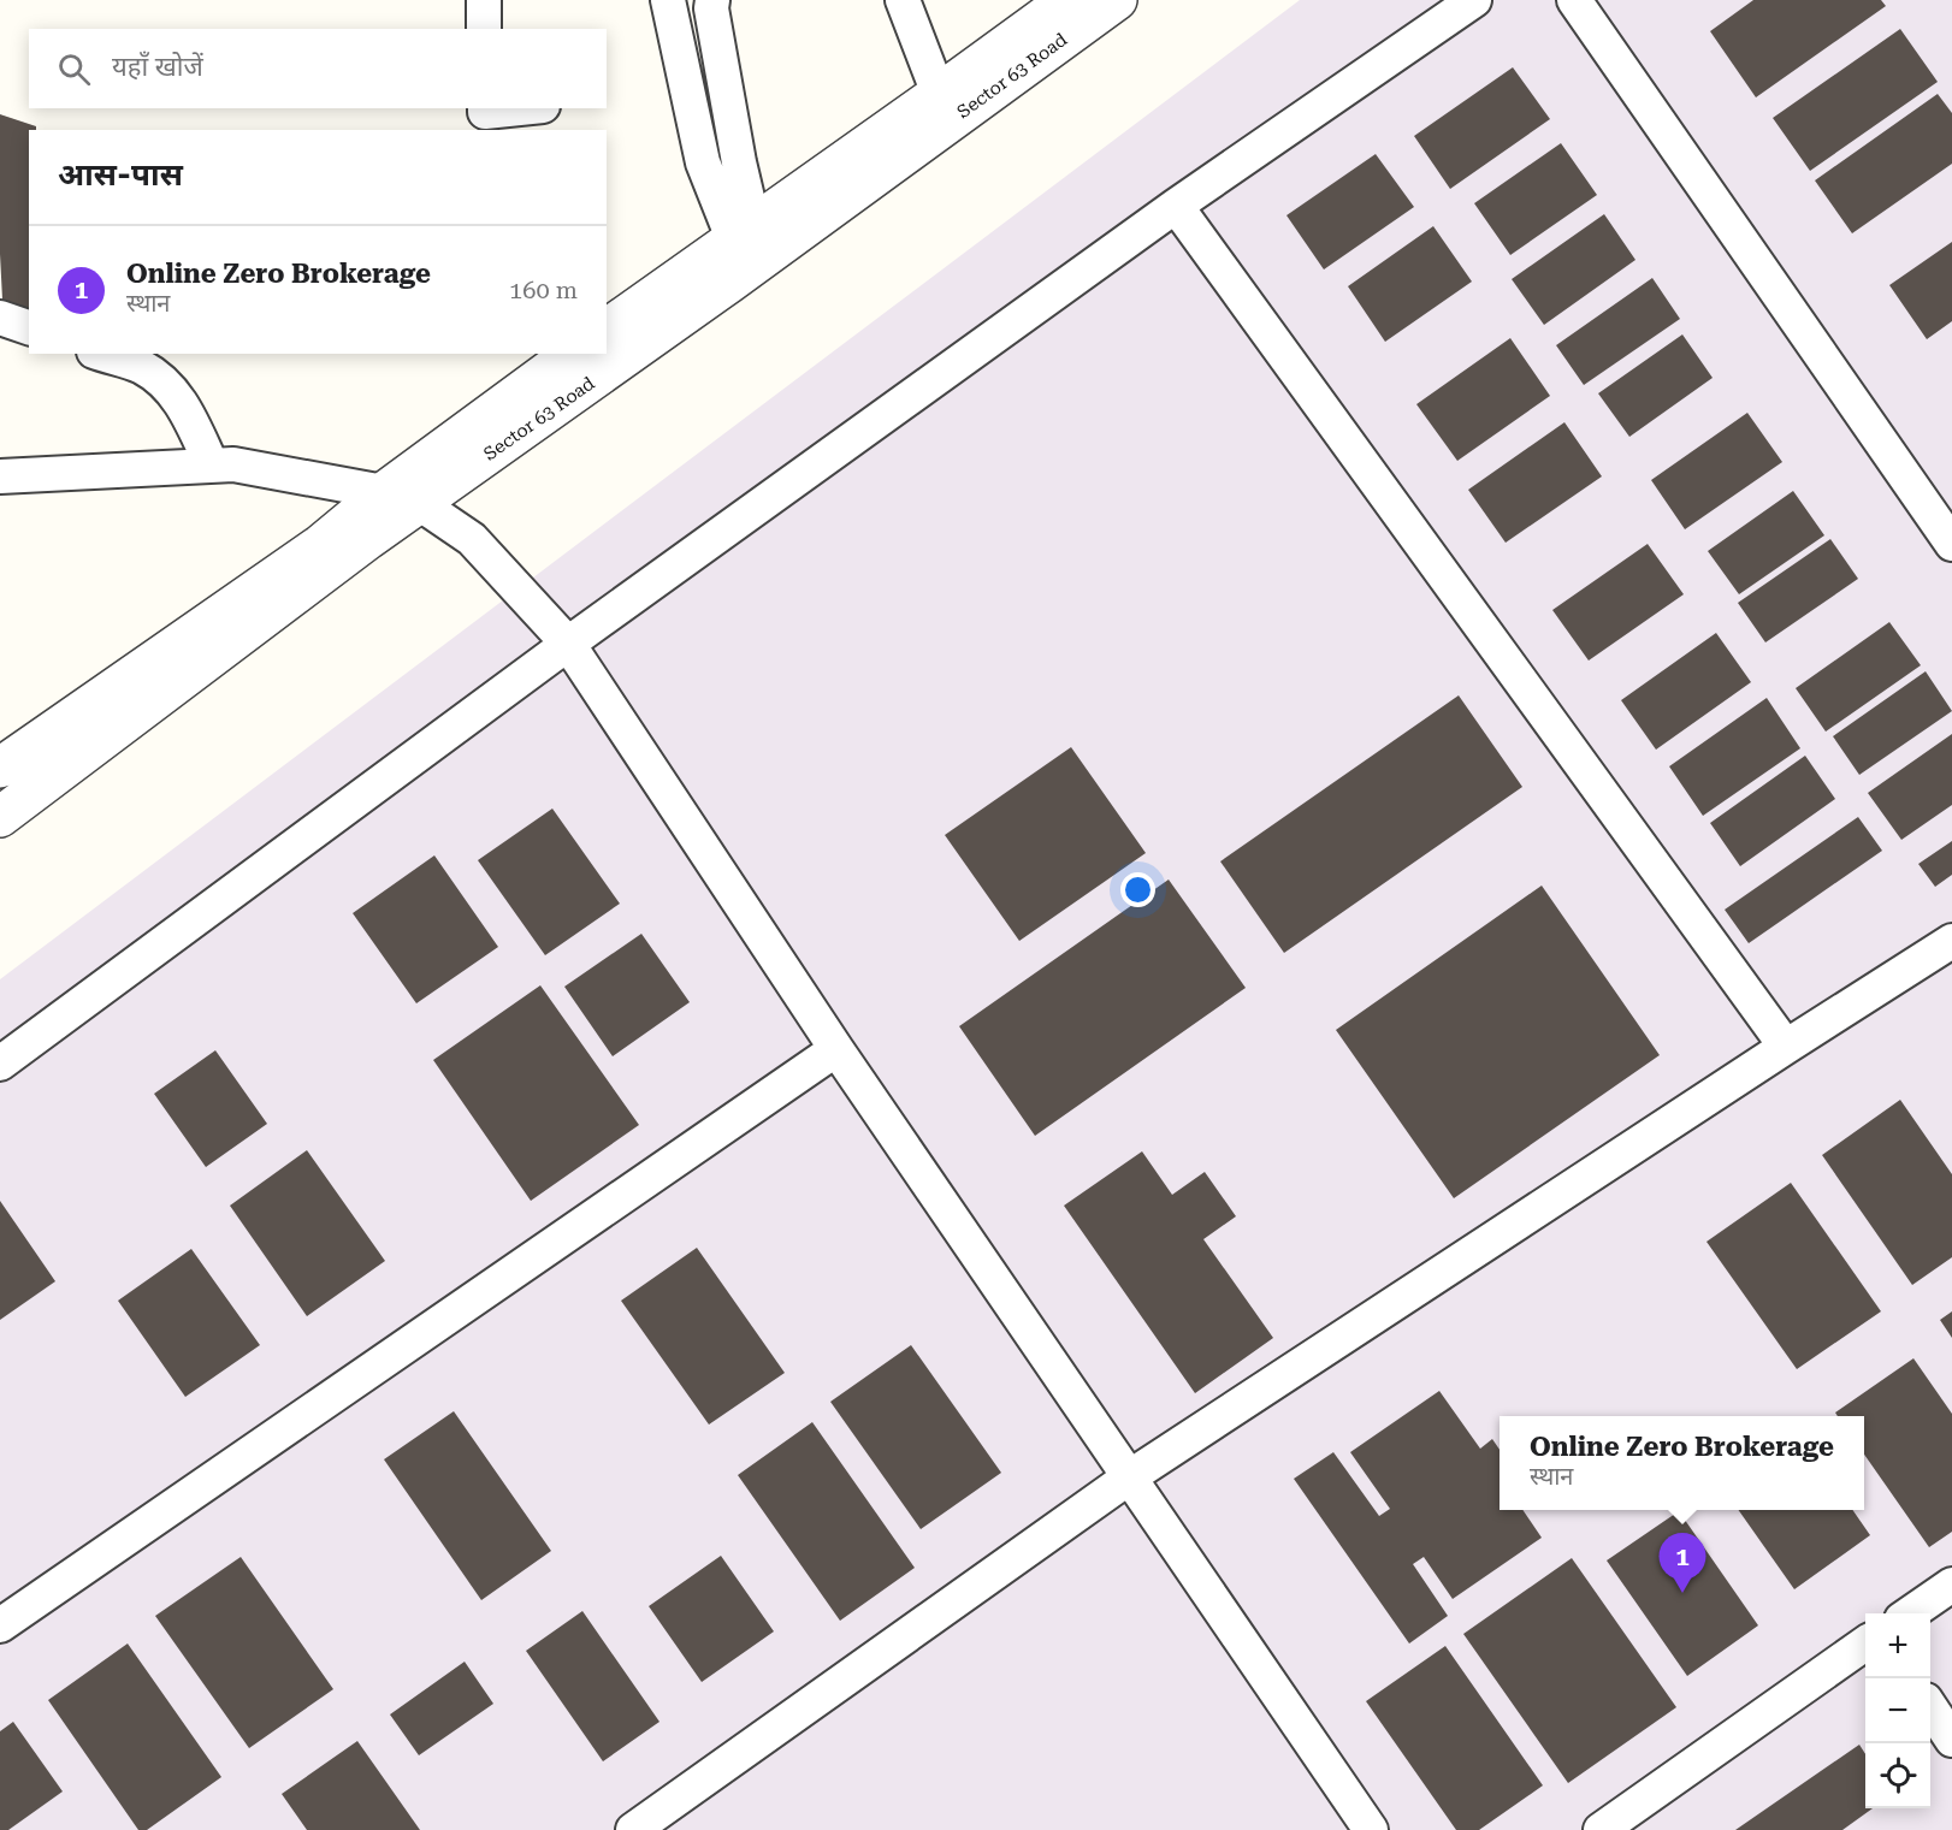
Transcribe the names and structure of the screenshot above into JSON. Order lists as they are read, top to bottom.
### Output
{
  "streets": {
    "street": ["Sector 63 Road"]
  },
  "page": {
    "search": "यहाँ खोजें",
    "heading": "आस-पास",
    "list": [
      {
        "mark": "1",
        "name": "Online Zero Brokerage",
        "note": "स्थान",
        "value": "160 m"
      }
    ],
    "popup": ["Online Zero Brokerage", "स्थान"],
    "pins": "1",
    "map_buttons": ["+", "−"]
  }
}
